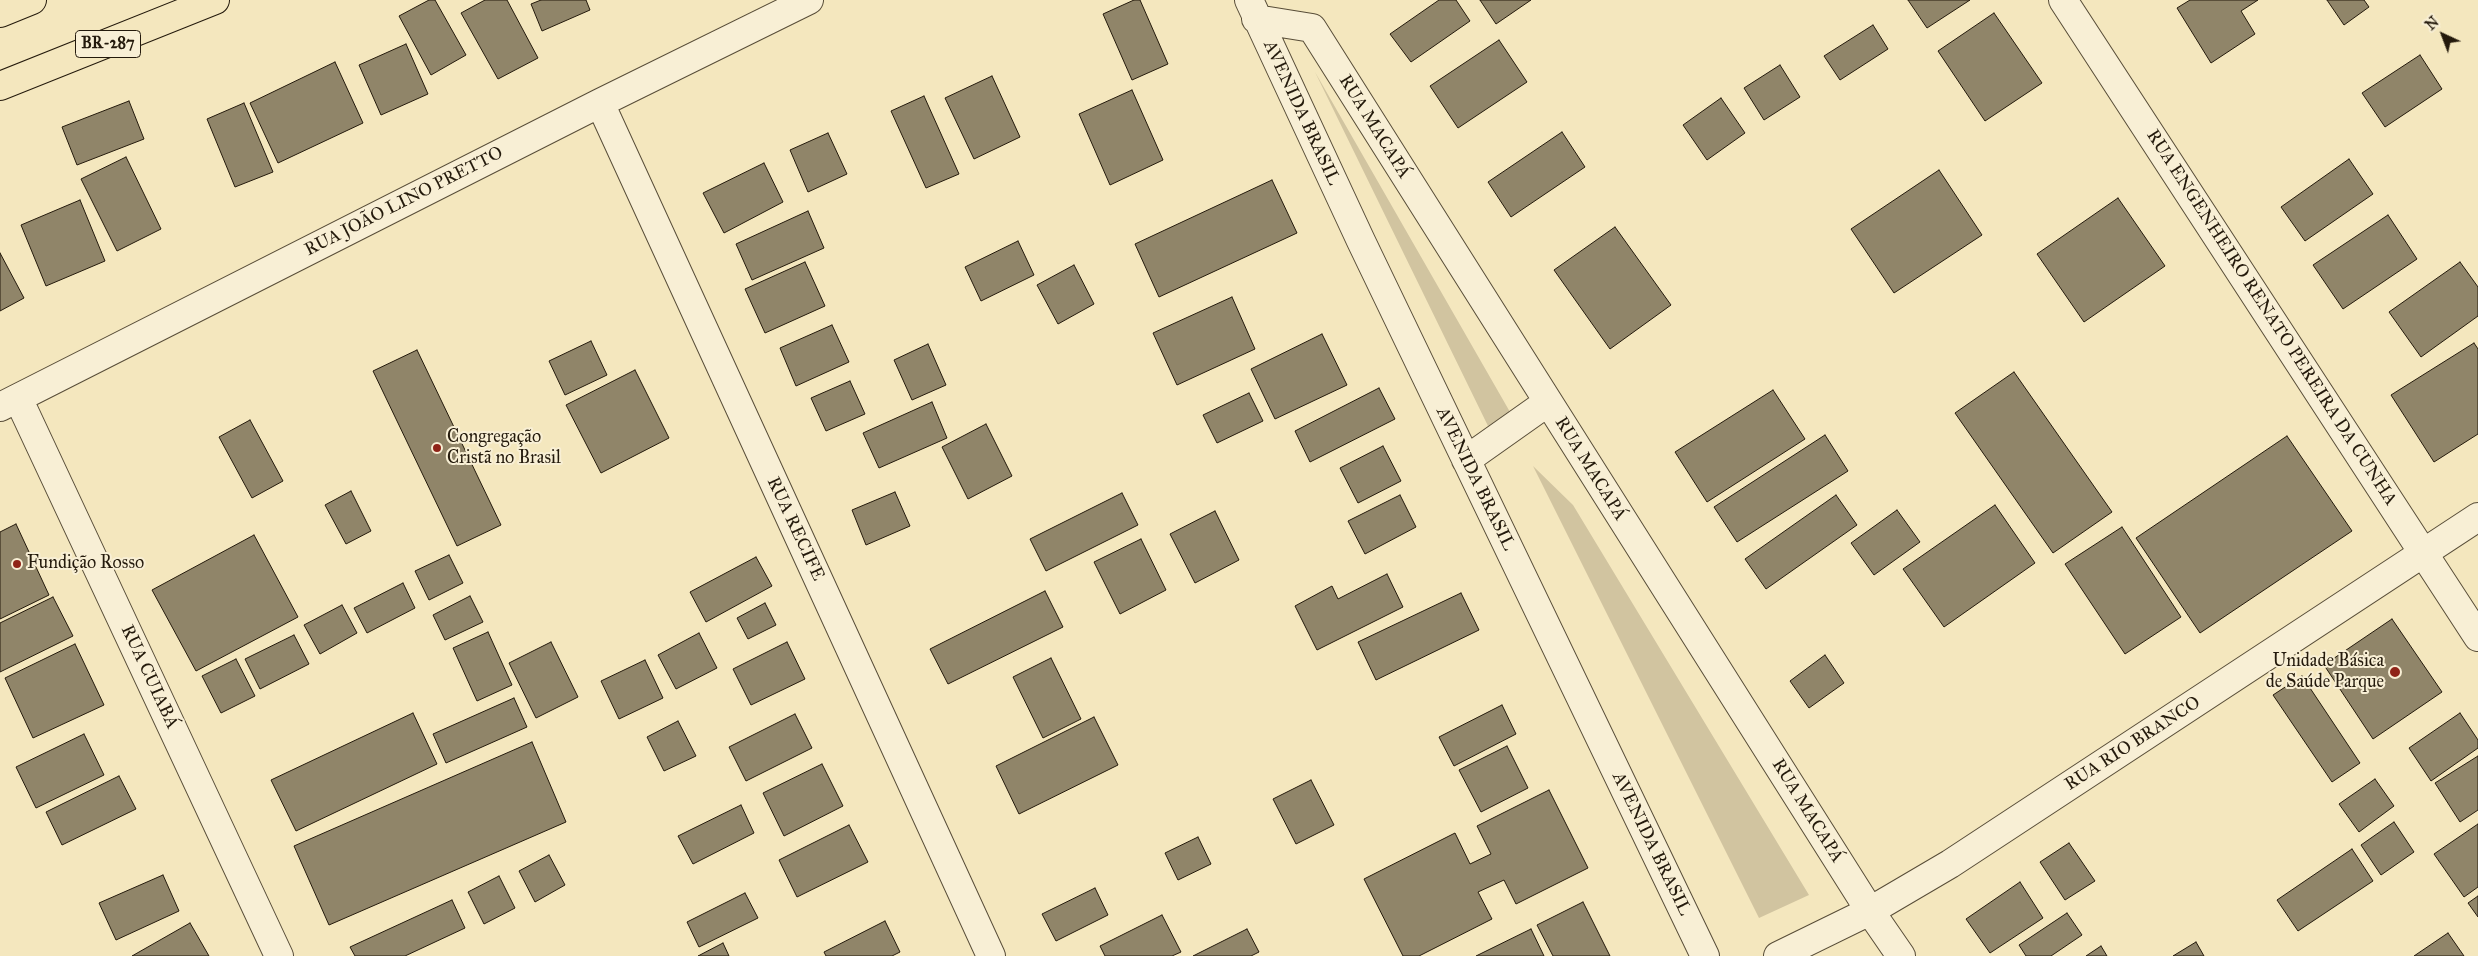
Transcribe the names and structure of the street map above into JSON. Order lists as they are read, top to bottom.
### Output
{
  "streets": {
    "highway": ["BR-287"],
    "street": [
      "AVENIDA BRASIL",
      "RUA MACAPÁ",
      "RUA JOÃO LINO PRETTO",
      "RUA ENGENHEIRO RENATO PEREIRA DA CUNHA",
      "RUA RECIFE",
      "RUA CUIABÁ",
      "RUA RIO BRANCO"
    ]
  },
  "crossings": [
    ["AVENIDA BRASIL", "RUA MACAPÁ"],
    ["RUA MACAPÁ", "RUA RIO BRANCO"],
    ["RUA JOÃO LINO PRETTO", "RUA RECIFE"],
    ["RUA JOÃO LINO PRETTO", "RUA CUIABÁ"],
    ["RUA ENGENHEIRO RENATO PEREIRA DA CUNHA", "RUA RIO BRANCO"]
  ],
  "places": ["Congregação Cristã no Brasil", "Fundição Rosso", "Unidade Básica de Saúde Parque"],
  "north": "top left"
}
